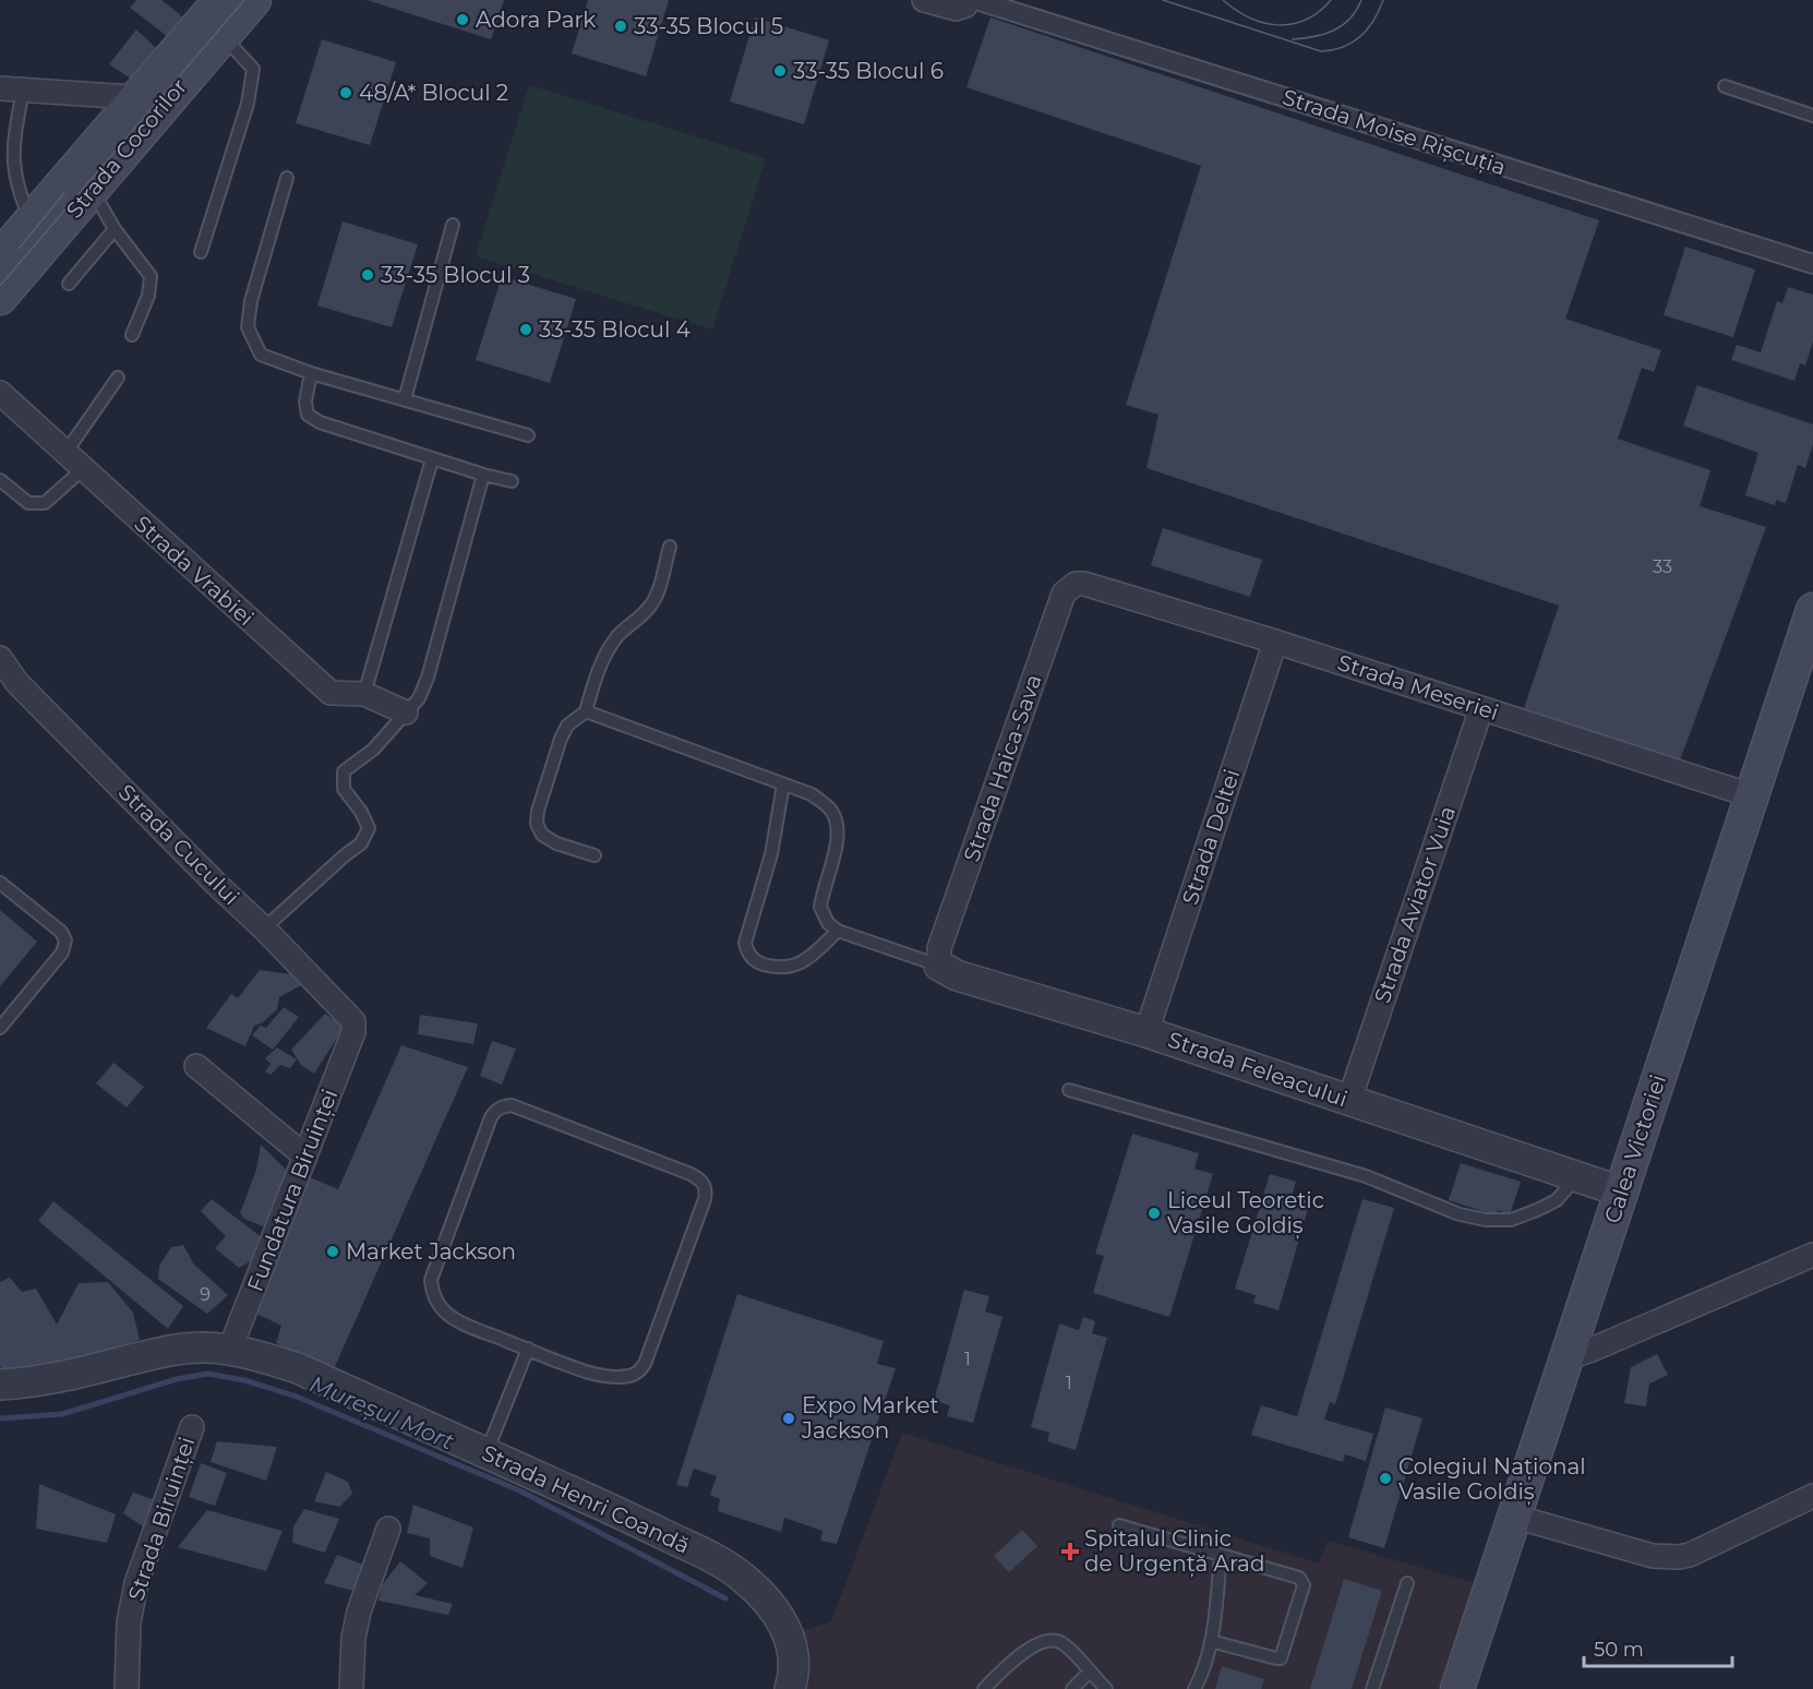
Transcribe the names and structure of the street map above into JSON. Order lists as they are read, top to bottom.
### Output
{
  "streets": {
    "main road": ["Strada Cocorilor", "Calea Victoriei"],
    "street": [
      "Strada Moise Rișcuția",
      "Strada Vrabiei",
      "Strada Meseriei",
      "Strada Haica-Sava",
      "Strada Deltei",
      "Strada Cucului",
      "Strada Aviator Vuia",
      "Strada Feleacului",
      "Fundatura Biruinței",
      "Strada Henri Coandă",
      "Strada Biruinței"
    ]
  },
  "crossings": [
    ["Strada Meseriei", "Strada Haica-Sava"],
    ["Strada Meseriei", "Strada Deltei"],
    ["Strada Meseriei", "Strada Aviator Vuia"],
    ["Strada Meseriei", "Calea Victoriei"],
    ["Strada Haica-Sava", "Strada Feleacului"],
    ["Strada Deltei", "Strada Feleacului"],
    ["Strada Cucului", "Fundatura Biruinței"],
    ["Strada Aviator Vuia", "Strada Feleacului"],
    ["Strada Feleacului", "Calea Victoriei"],
    ["Fundatura Biruinței", "Strada Henri Coandă"]
  ],
  "water": ["Mureșul Mort"],
  "places": {
    "other": [
      "Adora Park",
      "33-35 Blocul 5",
      "33-35 Blocul 6",
      "48/A* Blocul 2",
      "33-35 Blocul 3",
      "33-35 Blocul 4",
      "Liceul Teoretic Vasile Goldiș",
      "Market Jackson",
      "Expo Market Jackson",
      "Colegiul Național Vasile Goldiș"
    ],
    "health": ["Spitalul Clinic de Urgență Arad"]
  },
  "house_numbers": [
    "33",
    "9",
    "1",
    "1"
  ],
  "scale_bar": "50 m"
}
